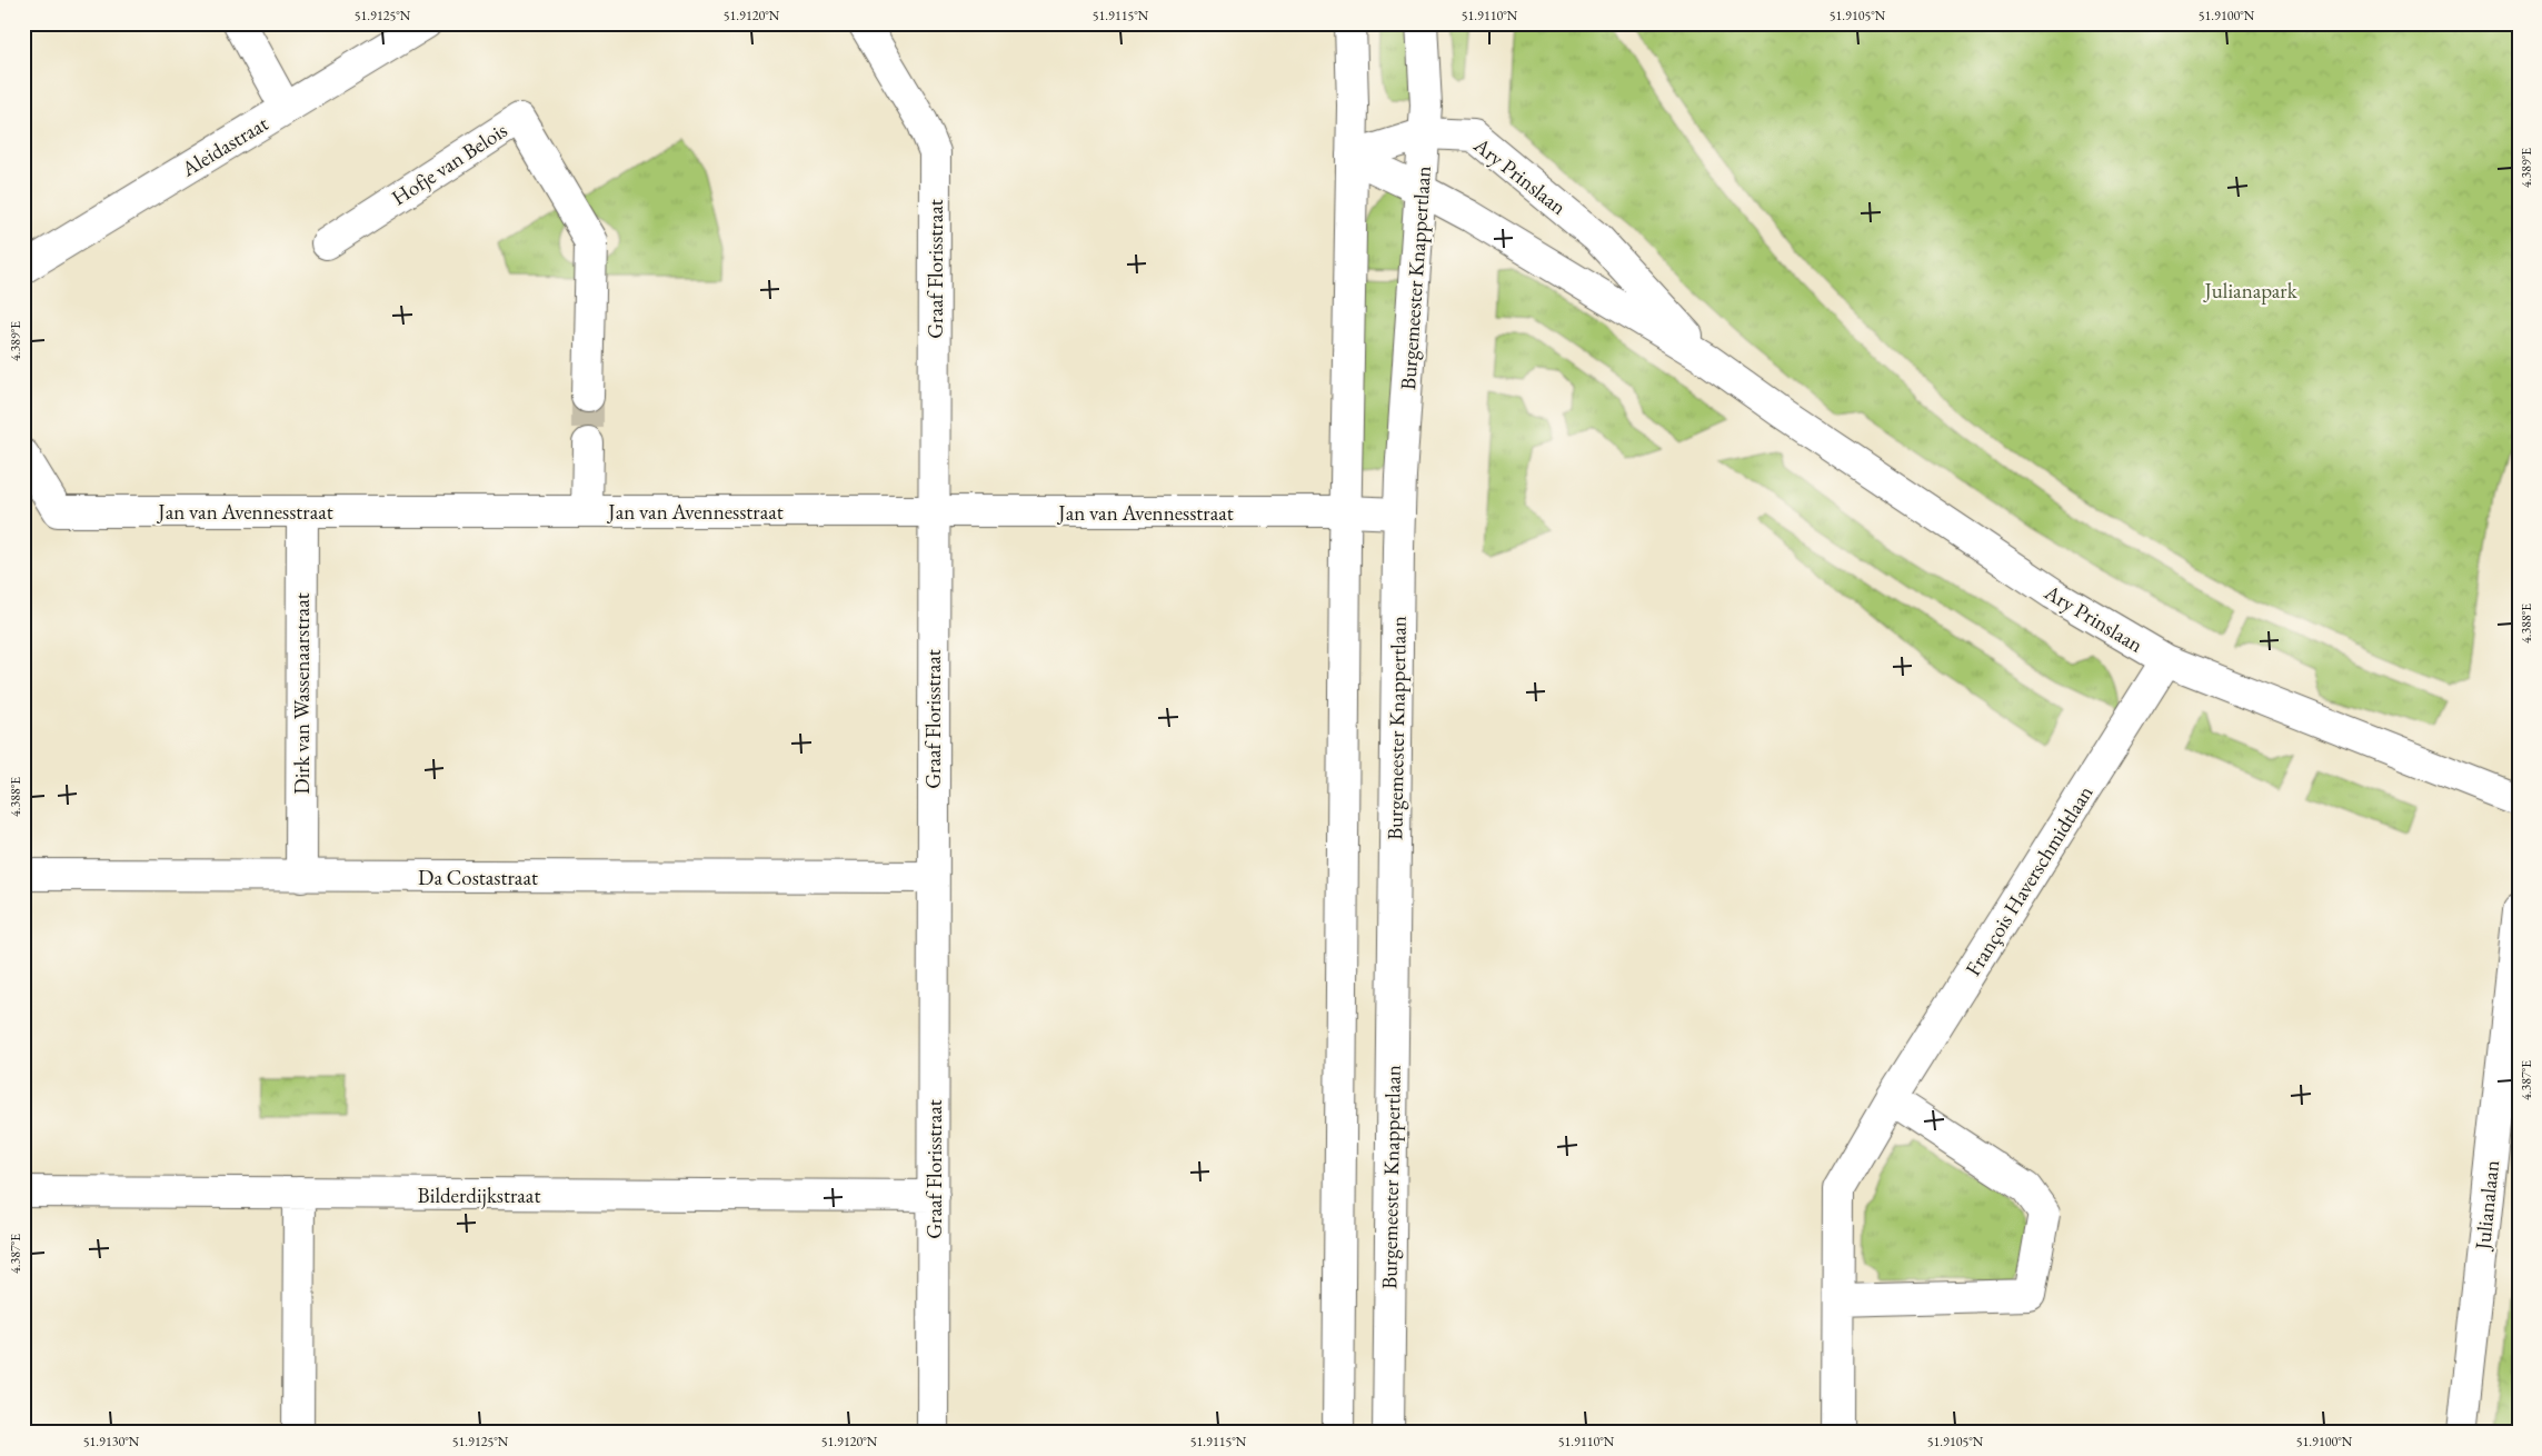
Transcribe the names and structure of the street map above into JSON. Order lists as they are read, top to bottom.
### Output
{
  "streets": {
    "street": [
      "Aleidastraat",
      "Hofje van Belois",
      "Ary Prinslaan",
      "Graaf Florisstraat",
      "Burgemeester Knappertlaan",
      "Jan van Avennesstraat",
      "Dirk van Wassenaarstraat",
      "Da Costastraat",
      "François Haverschmidtlaan",
      "Bilderdijkstraat",
      "Julianalaan"
    ]
  },
  "crossings": [
    ["Ary Prinslaan", "Burgemeester Knappertlaan"],
    ["Ary Prinslaan", "François Haverschmidtlaan"],
    ["Graaf Florisstraat", "Jan van Avennesstraat"],
    ["Graaf Florisstraat", "Da Costastraat"],
    ["Graaf Florisstraat", "Bilderdijkstraat"],
    ["Burgemeester Knappertlaan", "Jan van Avennesstraat"],
    ["Jan van Avennesstraat", "Dirk van Wassenaarstraat"],
    ["Dirk van Wassenaarstraat", "Da Costastraat"]
  ],
  "parks": ["Julianapark"],
  "coordinates": [
    "51.9125°N",
    "51.9120°N",
    "51.9115°N",
    "51.9110°N",
    "51.9105°N",
    "51.9100°N",
    "4.389°E",
    "4.388°E",
    "4.387°E",
    "51.9130°N"
  ]
}
